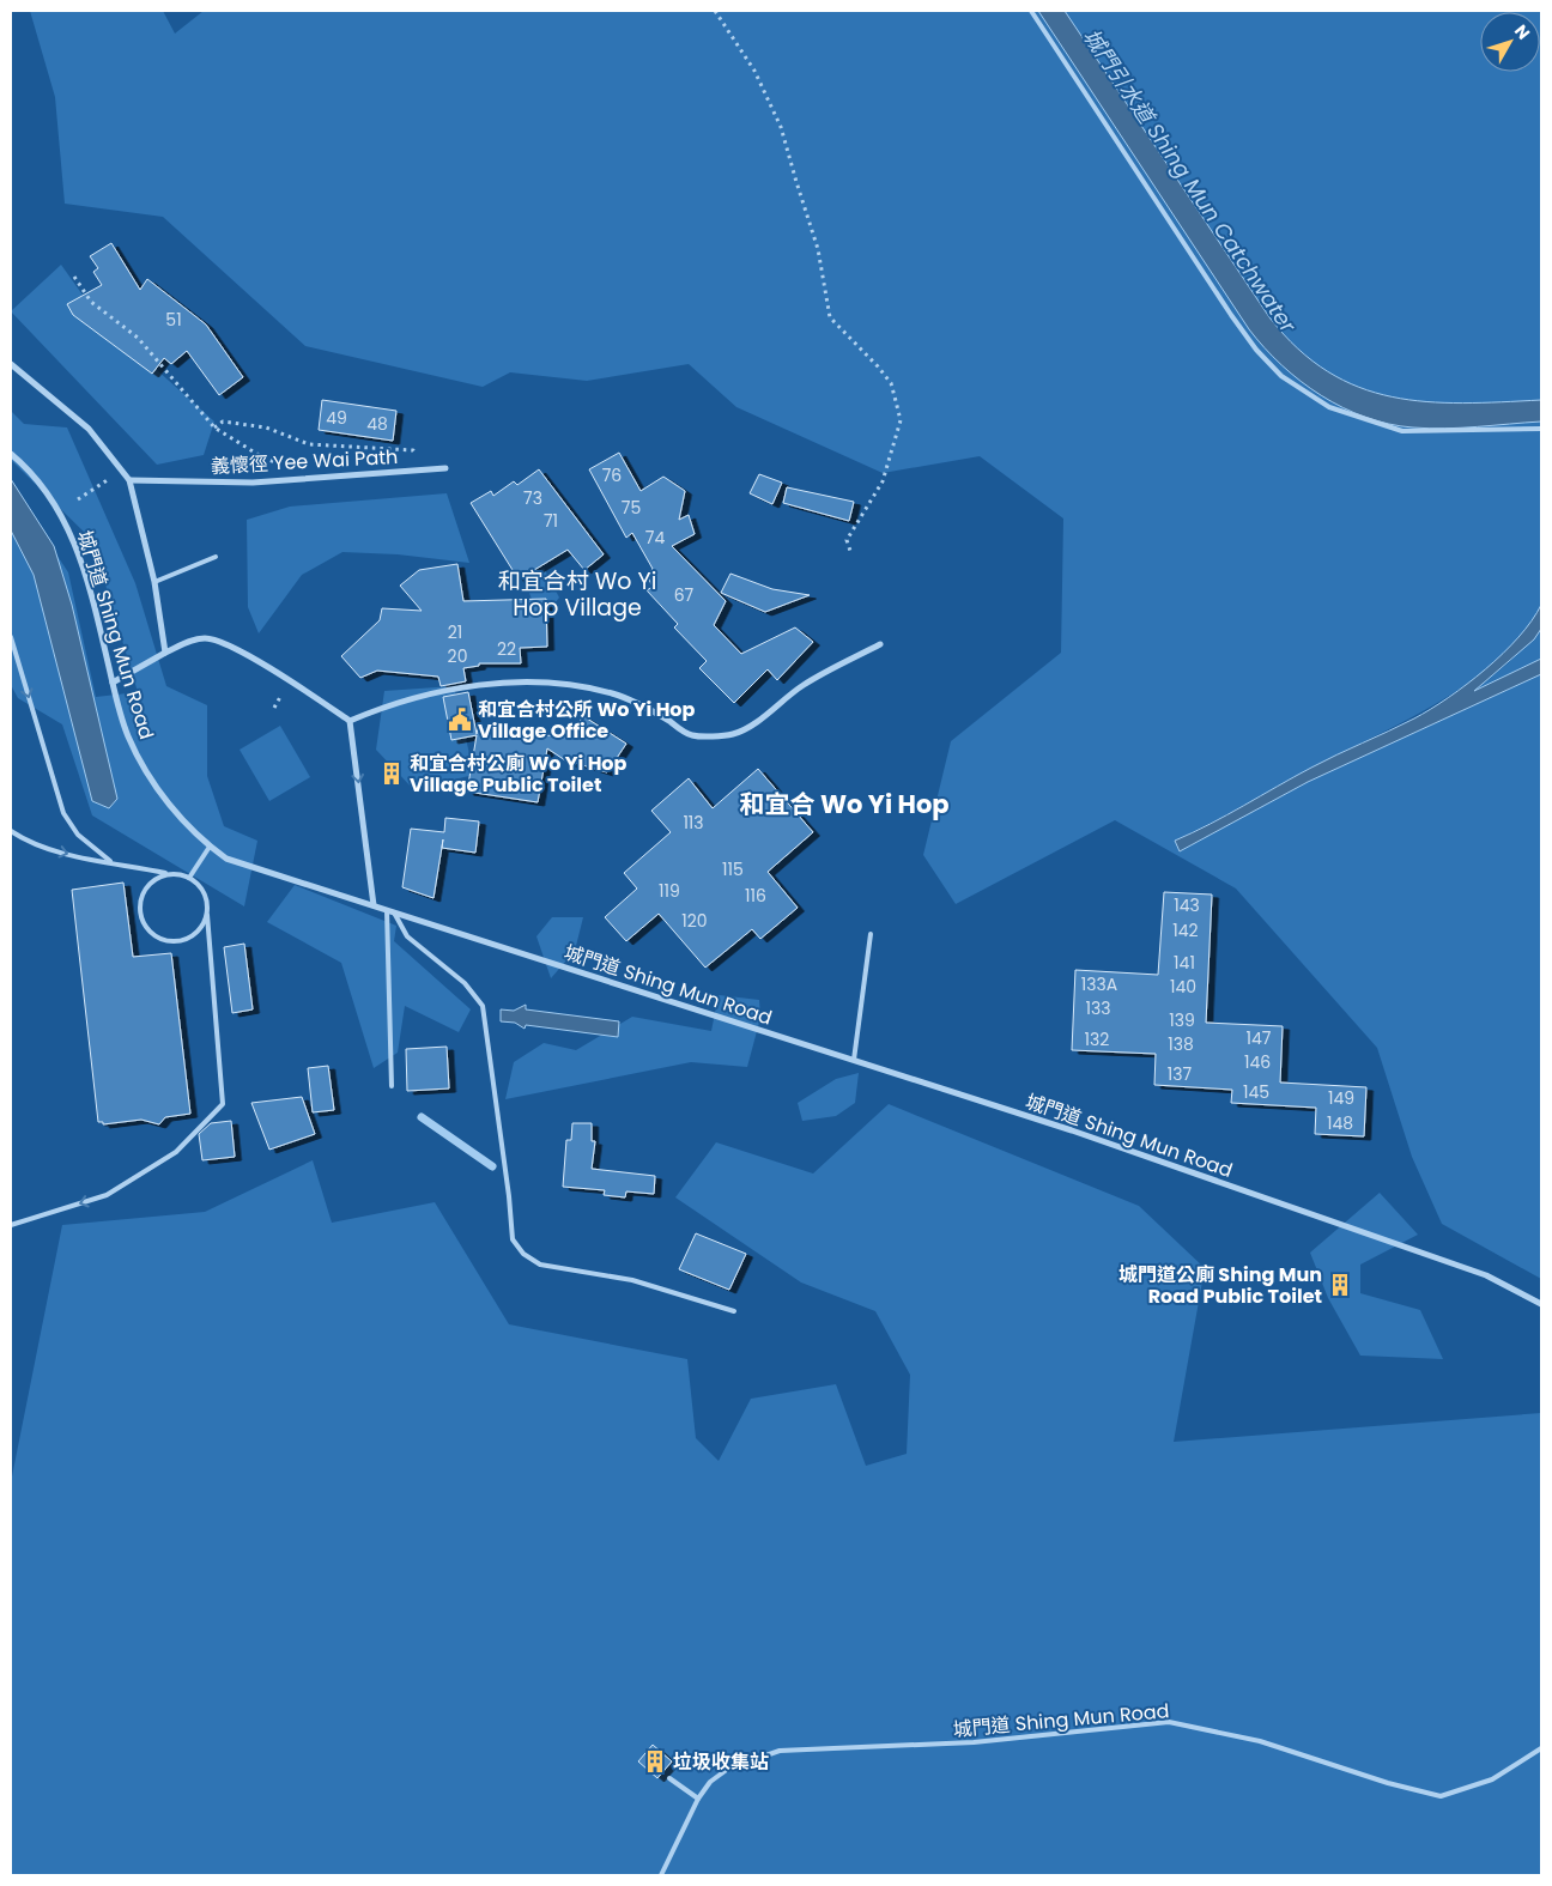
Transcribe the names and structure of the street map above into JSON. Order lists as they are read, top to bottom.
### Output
{
  "streets": {
    "street": ["義懷徑 Yee Wai Path", "城門道 Shing Mun Road"]
  },
  "districts": ["和宜合村 Wo Yi Hop Village", "和宜合 Wo Yi Hop"],
  "water": ["城門引水道 Shing Mun Catchwater"],
  "places": {
    "public building": ["和宜合村公所 Wo Yi Hop Village Office"],
    "building": ["和宜合村公廁 Wo Yi Hop Village Public Toilet", "城門道公廁 Shing Mun Road Public Toilet", "垃圾收集站"]
  },
  "house_numbers": [
    "51",
    "49",
    "48",
    "76",
    "73",
    "75",
    "71",
    "74",
    "67",
    "21",
    "22",
    "20",
    "113",
    "115",
    "119",
    "116",
    "143",
    "120",
    "142",
    "141",
    "133A",
    "140",
    "133",
    "139",
    "147",
    "132",
    "138",
    "146",
    "137",
    "145",
    "149",
    "148"
  ],
  "north": "top right"
}
